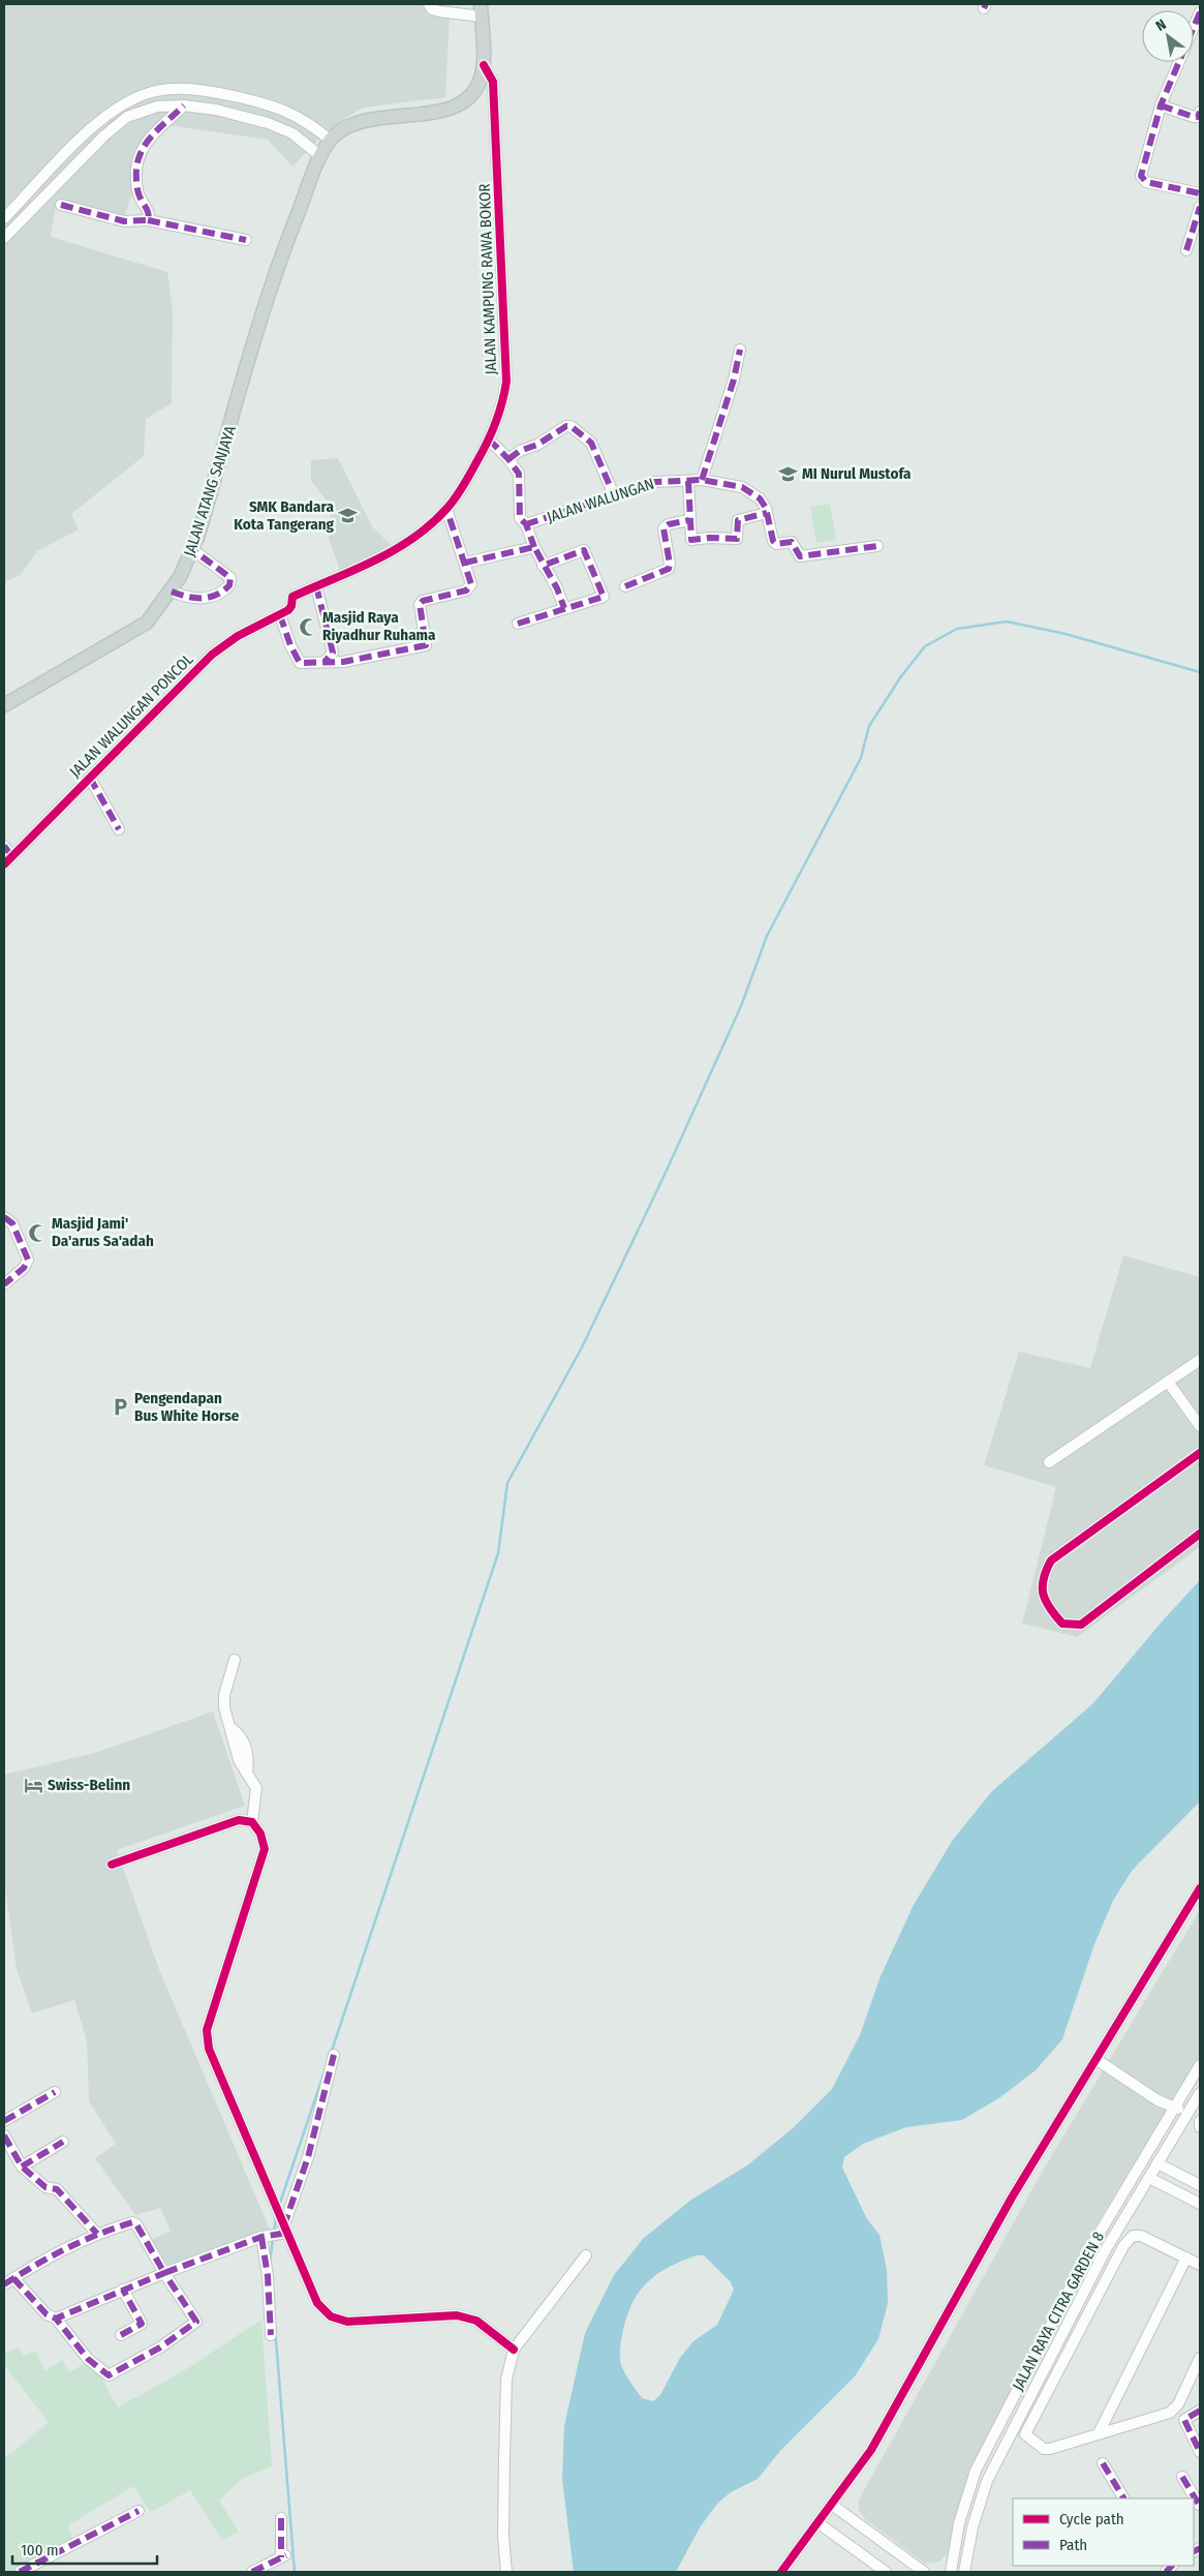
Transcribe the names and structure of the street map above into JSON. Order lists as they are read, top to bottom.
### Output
{
  "streets": {
    "main road": ["JALAN ATANG SANJAYA"],
    "street": [
      "JALAN KAMPUNG RAWA BOKOR",
      "JALAN WALUNGAN",
      "JALAN WALUNGAN PONCOL",
      "JALAN RAYA CITRA GARDEN 8"
    ]
  },
  "crossings": [
    ["JALAN KAMPUNG RAWA BOKOR", "JALAN WALUNGAN PONCOL"]
  ],
  "places": {
    "school or university": ["MI Nurul Mustofa", "SMK Bandara Kota Tangerang"],
    "mosque": ["Masjid Raya Riyadhur Ruhama", "Masjid Jami' Da'arus Sa'adah"],
    "parking": ["Pengendapan Bus White Horse"],
    "hotel": ["Swiss-Belinn"]
  },
  "legend": ["Cycle path", "Path"],
  "scale_bar": "100 m",
  "north": "top left"
}
